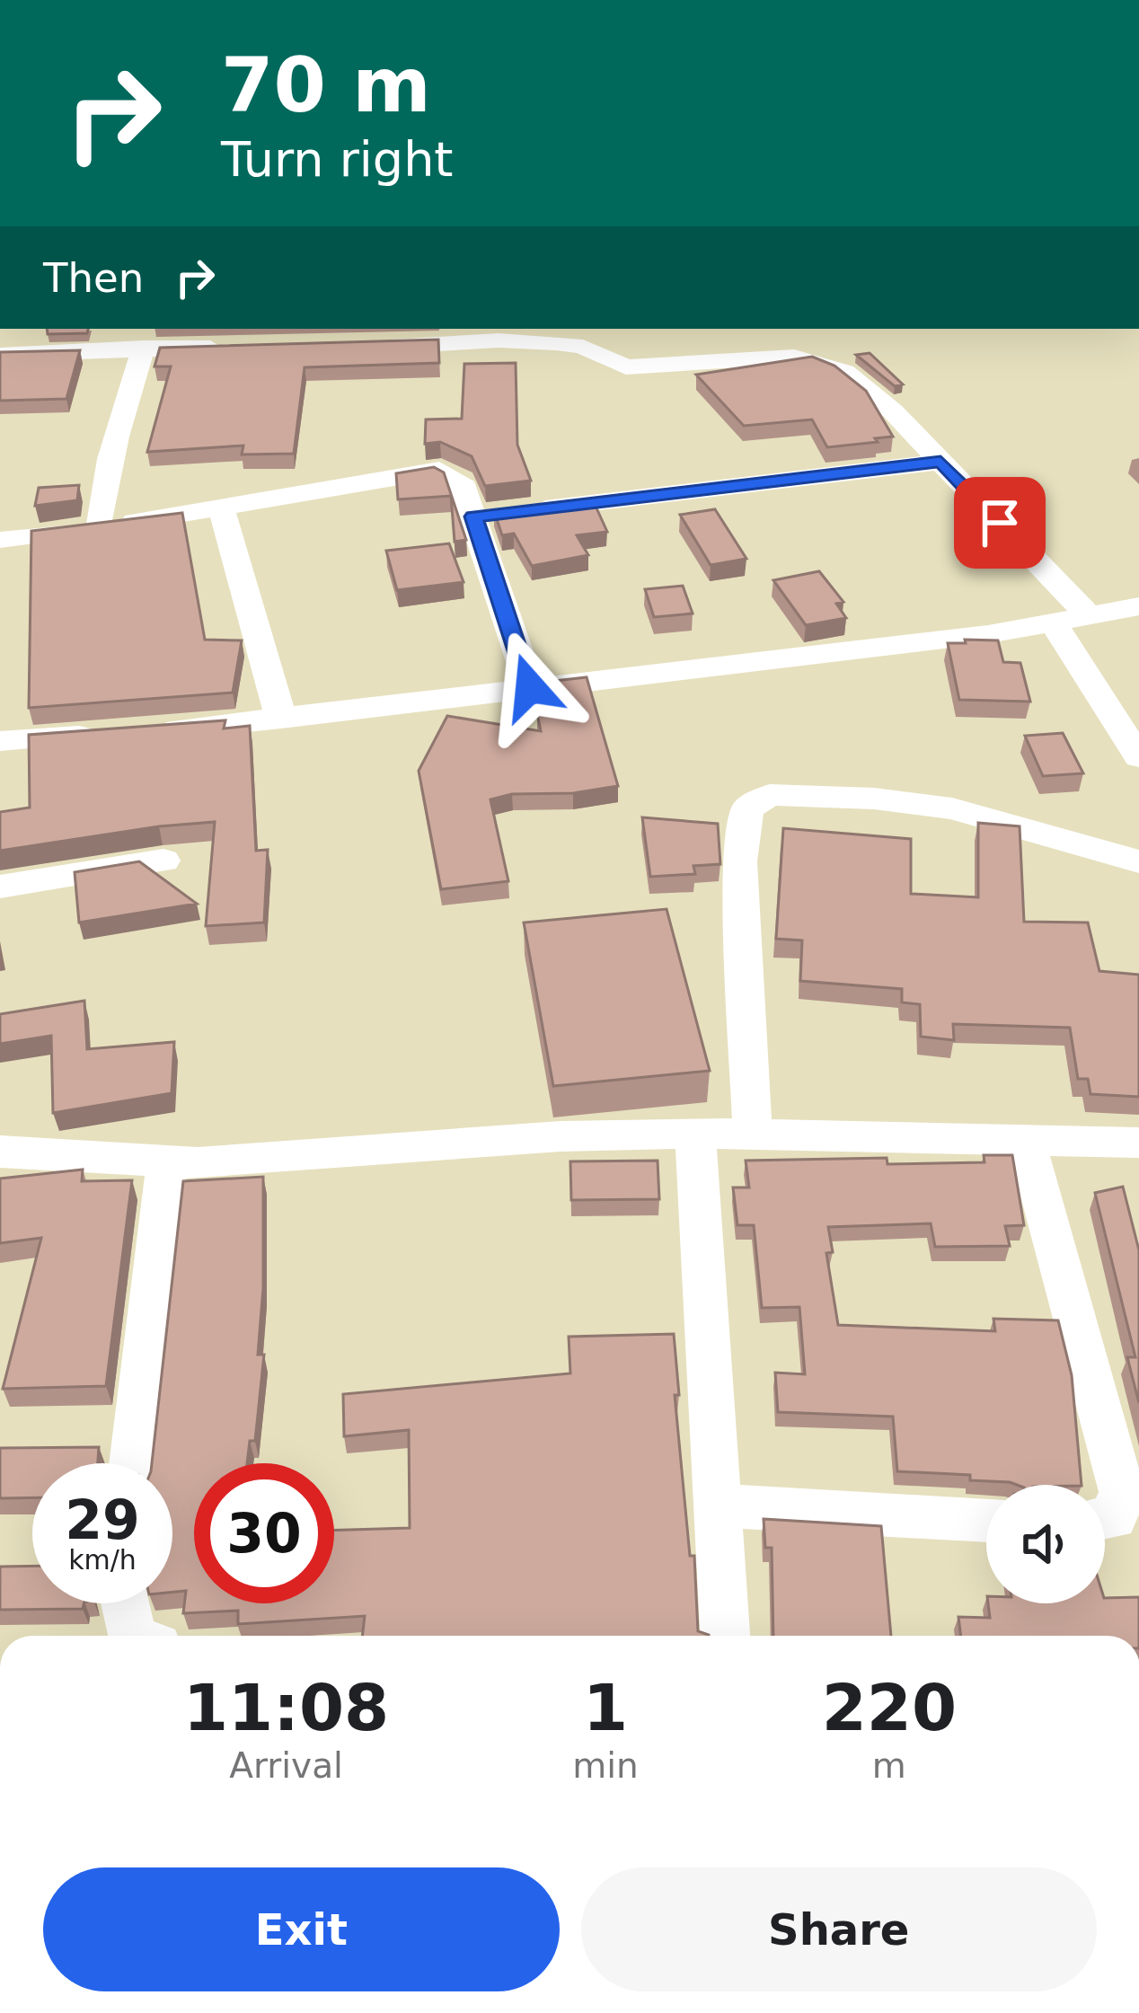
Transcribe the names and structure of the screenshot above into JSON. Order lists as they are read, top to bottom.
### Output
{
  "page": {
    "turn": ["70 m", "Turn right"],
    "then": "Then",
    "speed": "29 km/h",
    "limit": "30",
    "eta": [
      "11:08",
      "Arrival",
      "1",
      "min",
      "220",
      "m"
    ],
    "buttons": ["Exit", "Share"]
  }
}
